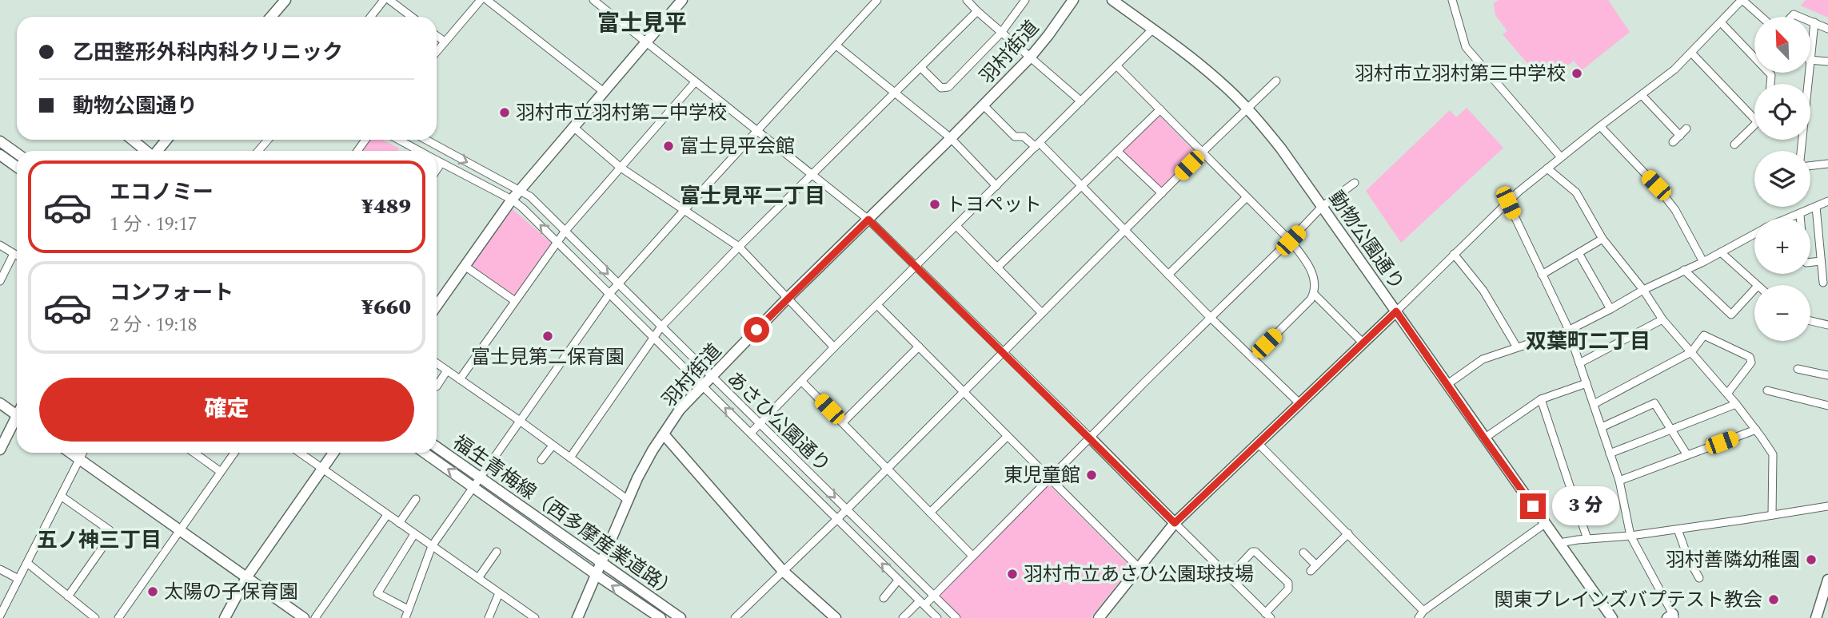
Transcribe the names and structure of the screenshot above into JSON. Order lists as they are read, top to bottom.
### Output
{
  "streets": {
    "street": [
      "羽村街道",
      "動物公園通り",
      "あさひ公園通り",
      "福生青梅線（西多摩産業道路）"
    ]
  },
  "crossings": [
    ["羽村街道", "あさひ公園通り"],
    ["羽村街道", "福生青梅線（西多摩産業道路）"]
  ],
  "districts": [
    "富士見平",
    "富士見平二丁目",
    "双葉町二丁目",
    "五ノ神三丁目"
  ],
  "places": [
    "羽村市立羽村第三中学校",
    "羽村市立羽村第二中学校",
    "富士見平会館",
    "トヨペット",
    "富士見第二保育園",
    "東児童館",
    "羽村善隣幼稚園",
    "羽村市立あさひ公園球技場",
    "太陽の子保育園",
    "関東プレインズバプテスト教会"
  ],
  "north": "top left",
  "page": {
    "map_buttons": ["+", "−"],
    "banner": ["乙田整形外科内科クリニック", "動物公園通り"],
    "list": [
      {
        "name": "エコノミー",
        "note": "1 分 · 19:17",
        "value": "¥489"
      },
      {
        "name": "コンフォート",
        "note": "2 分 · 19:18",
        "value": "¥660"
      }
    ],
    "buttons": "確定",
    "bubble": "3 分"
  }
}
